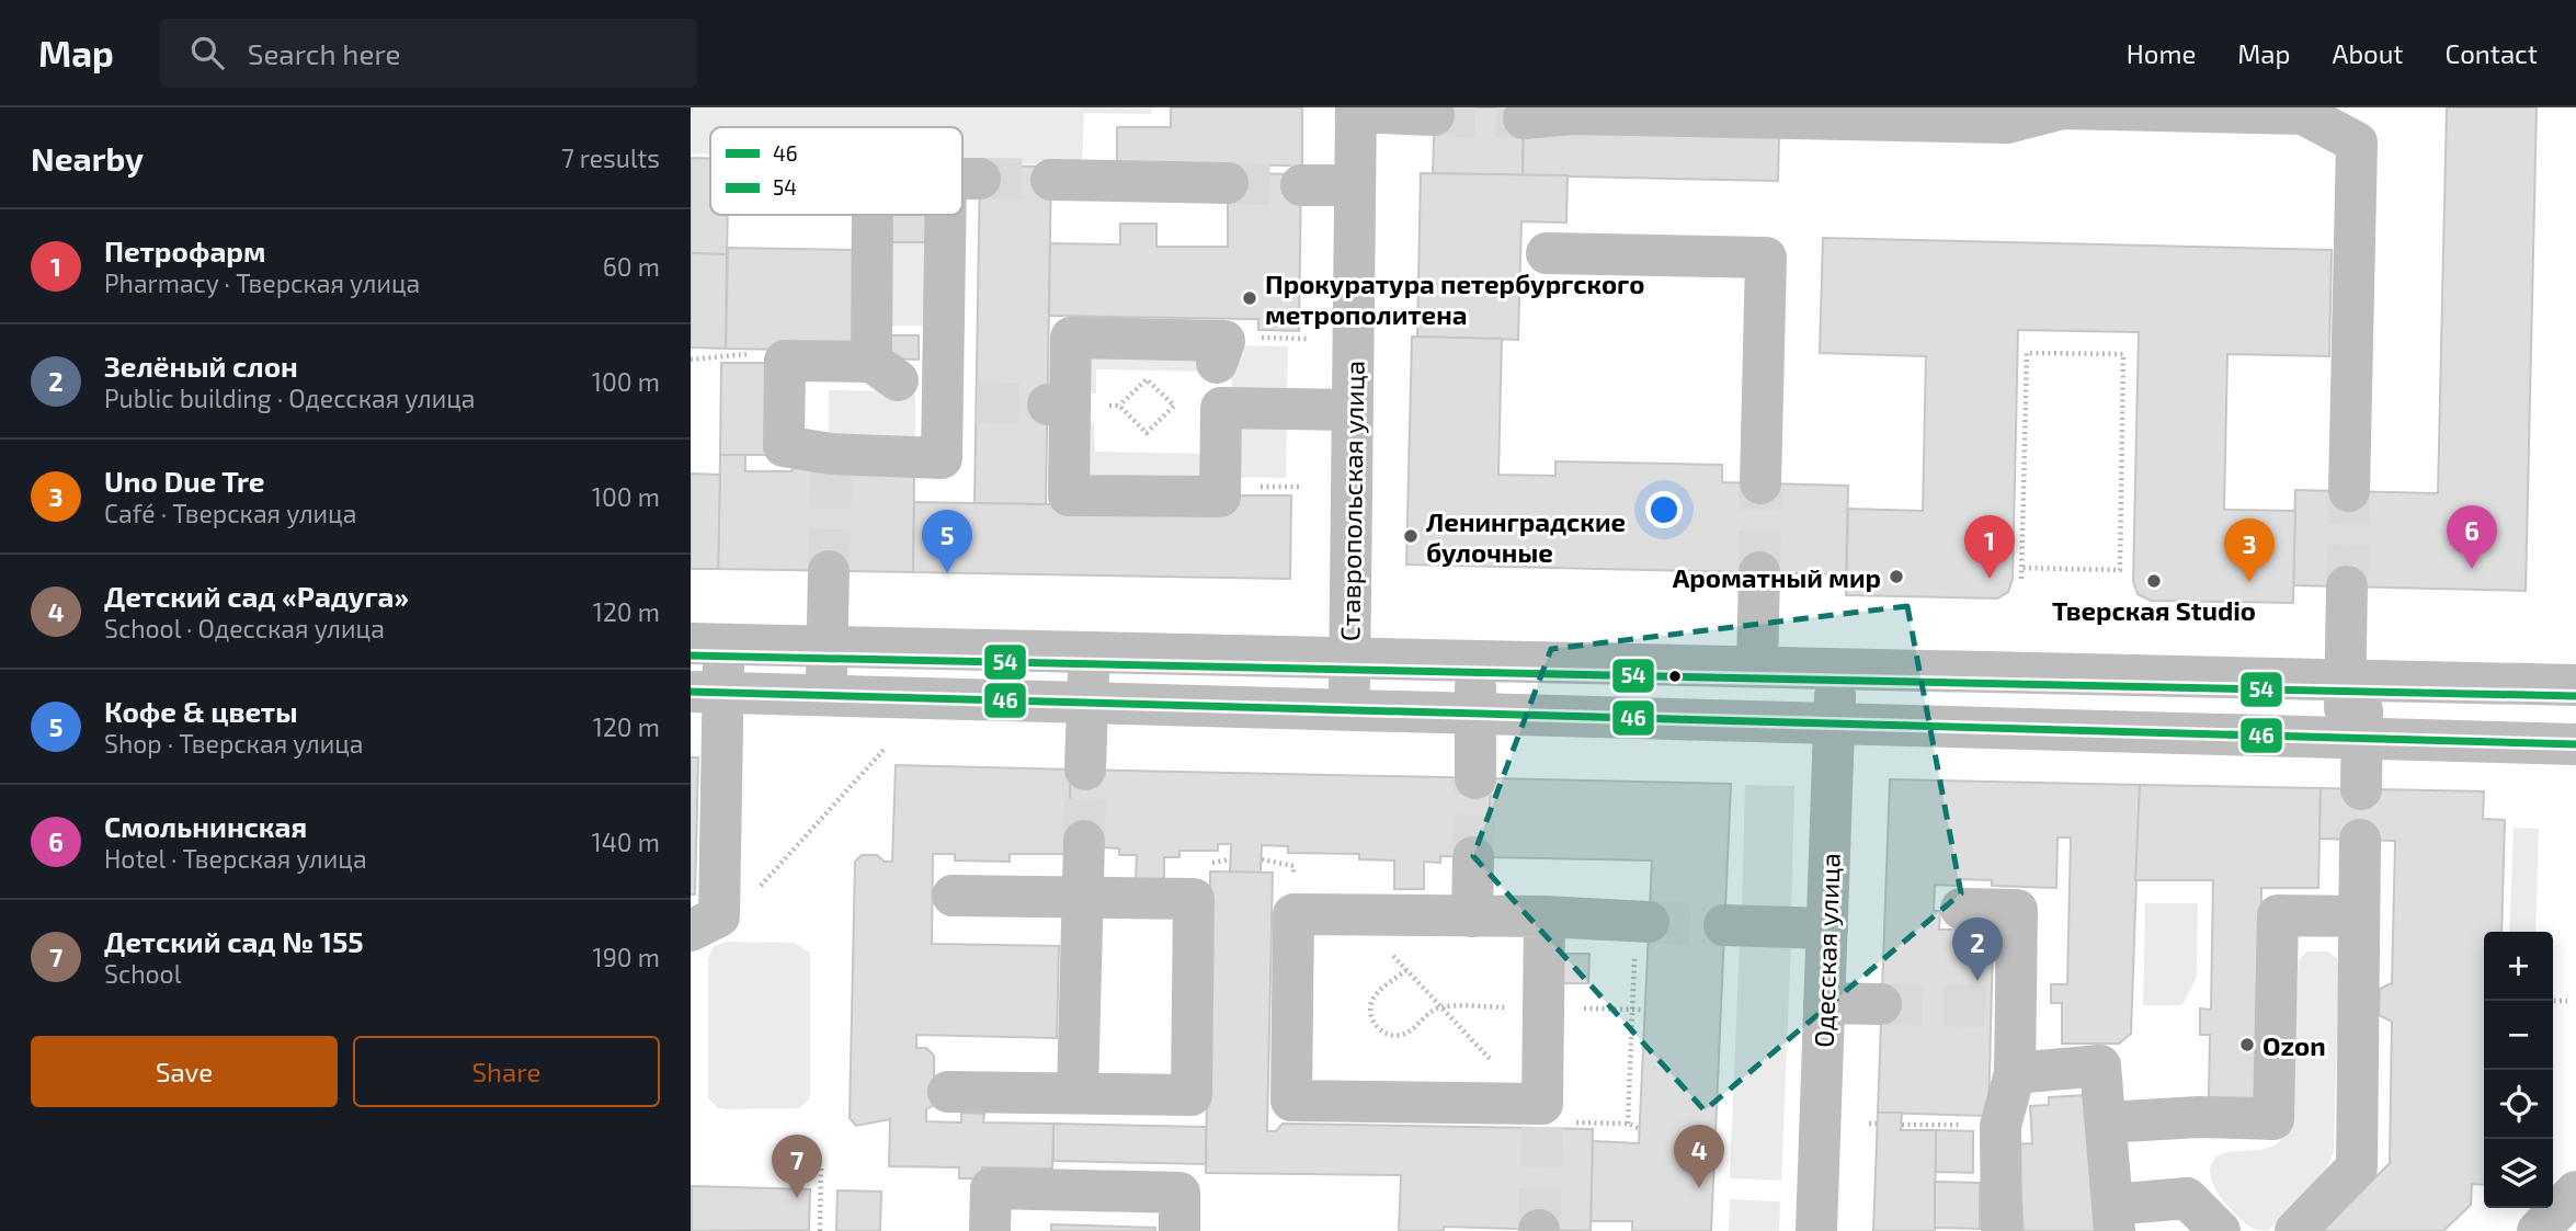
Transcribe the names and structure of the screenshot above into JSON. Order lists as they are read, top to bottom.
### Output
{
  "streets": {
    "street": ["Ставропольская улица", "Одесская улица"]
  },
  "places": [
    "Прокуратура петербургского метрополитена",
    "Ленинградские булочные",
    "Ароматный мир",
    "Тверская Studio",
    "Ozon"
  ],
  "lines": ["transit line 54", "transit line 46"],
  "legend": ["46", "54"],
  "page": {
    "header": "Map",
    "search": "Search here",
    "nav": [
      "Home",
      "Map",
      "About",
      "Contact"
    ],
    "heading": ["Nearby", "7 results"],
    "list": [
      {
        "mark": "1",
        "name": "Петрофарм",
        "note": "Pharmacy · Тверская улица",
        "value": "60 m"
      },
      {
        "mark": "2",
        "name": "Зелёный слон",
        "note": "Public building · Одесская улица",
        "value": "100 m"
      },
      {
        "mark": "3",
        "name": "Uno Due Tre",
        "note": "Café · Тверская улица",
        "value": "100 m"
      },
      {
        "mark": "4",
        "name": "Детский сад «Радуга»",
        "note": "School · Одесская улица",
        "value": "120 m"
      },
      {
        "mark": "5",
        "name": "Кофе & цветы",
        "note": "Shop · Тверская улица",
        "value": "120 m"
      },
      {
        "mark": "6",
        "name": "Смольнинская",
        "note": "Hotel · Тверская улица",
        "value": "140 m"
      },
      {
        "mark": "7",
        "name": "Детский сад № 155",
        "note": "School",
        "value": "190 m"
      }
    ],
    "pins": [
      "6",
      "5",
      "1",
      "3",
      "2",
      "4",
      "7"
    ],
    "map_buttons": ["+", "−"],
    "buttons": ["Save", "Share"]
  }
}
